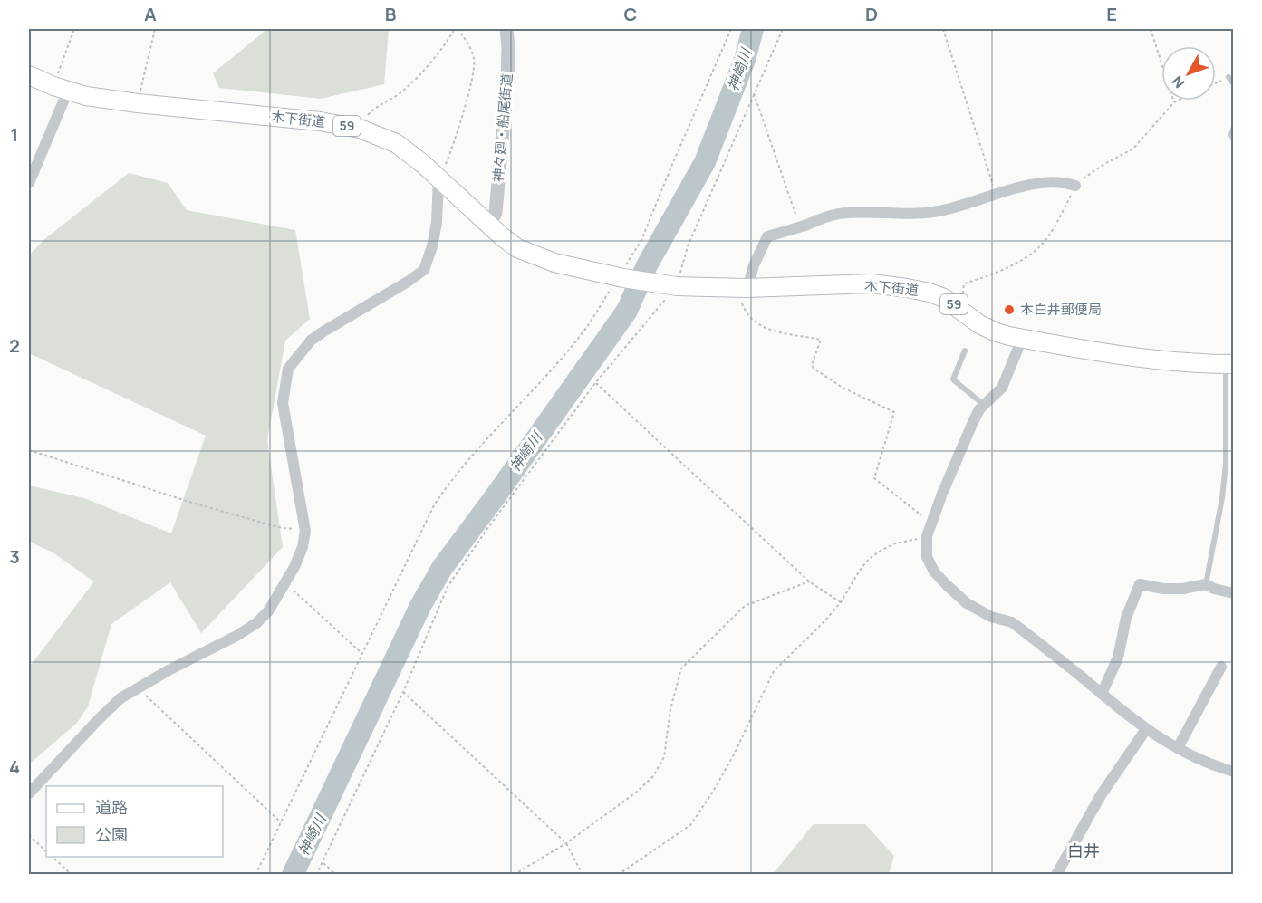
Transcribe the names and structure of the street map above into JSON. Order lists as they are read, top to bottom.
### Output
{
  "streets": {
    "main road": ["木下街道", "59"],
    "street": ["神々廻・船尾街道"]
  },
  "crossings": [
    ["木下街道", "59"],
    ["木下街道", "神々廻・船尾街道"]
  ],
  "districts": ["白井"],
  "water": ["神崎川"],
  "places": ["本白井郵便局"],
  "legend": ["道路", "公園"],
  "north": "bottom left",
  "grid": {
    "columns": [
      "A",
      "B",
      "C",
      "D",
      "E"
    ],
    "rows": [
      "1",
      "2",
      "3",
      "4"
    ]
  }
}
